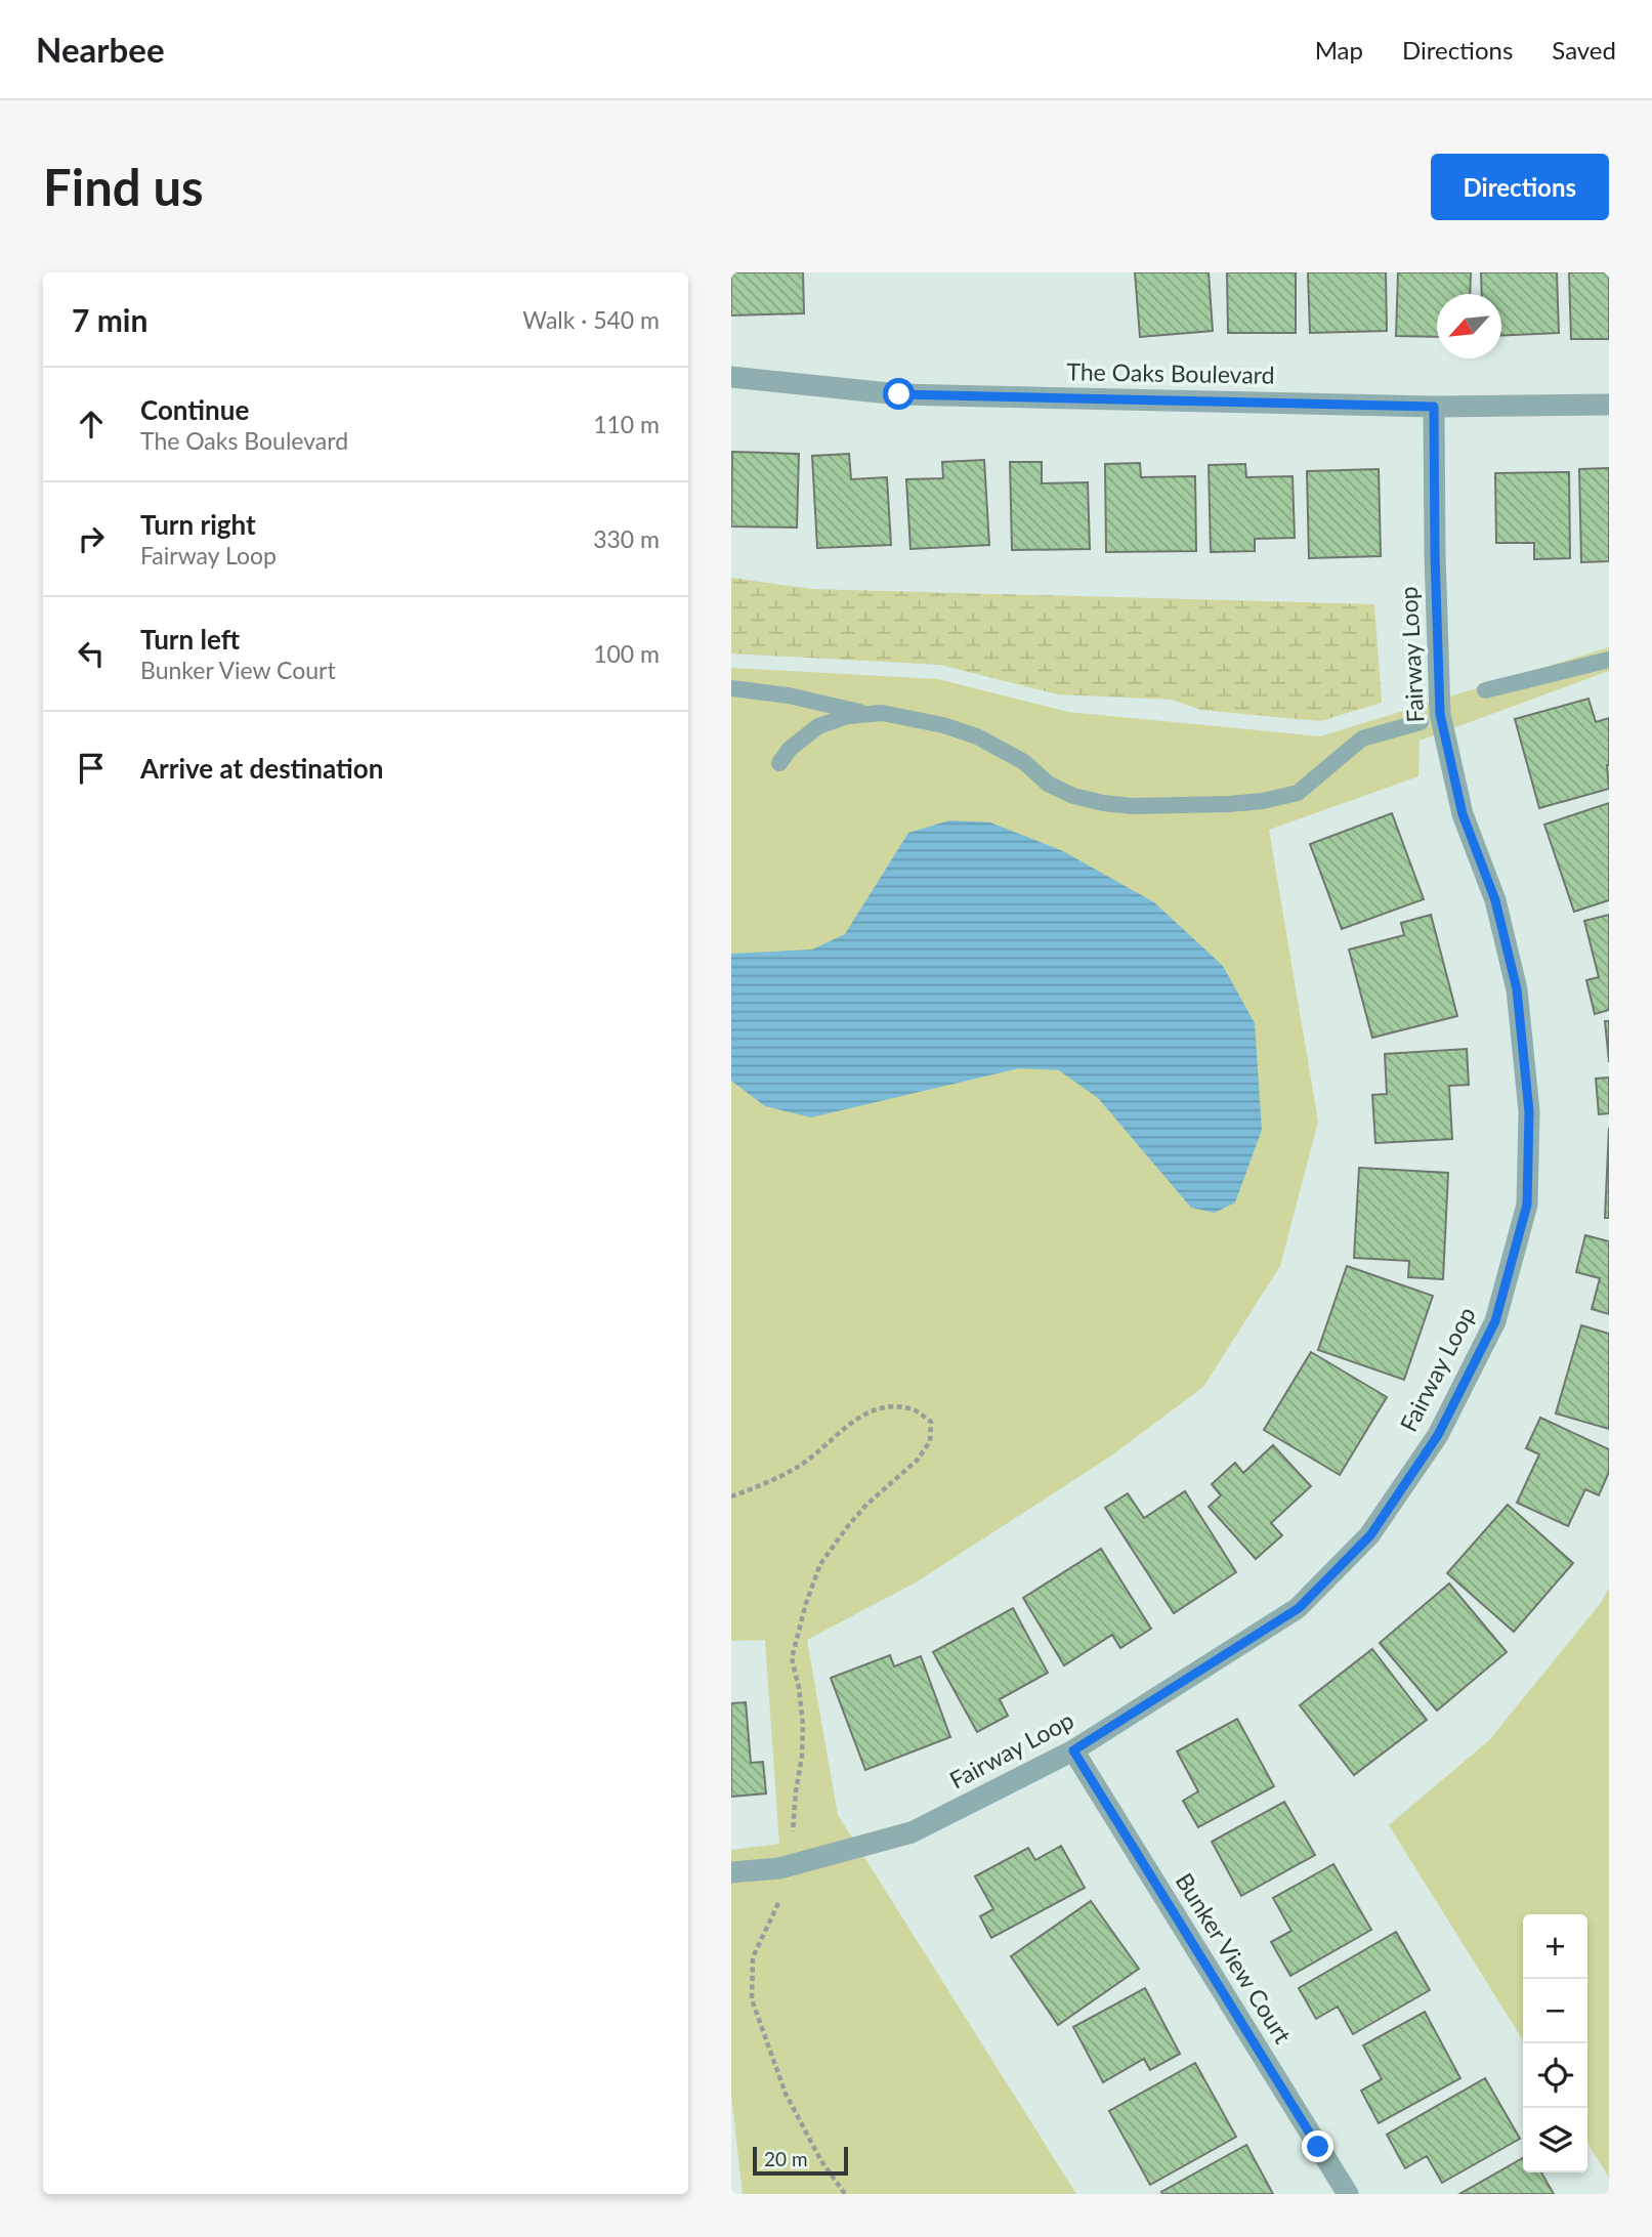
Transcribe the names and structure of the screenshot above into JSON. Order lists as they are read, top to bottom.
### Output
{
  "streets": {
    "street": ["The Oaks Boulevard", "Fairway Loop", "Bunker View Court"]
  },
  "crossings": [
    ["The Oaks Boulevard", "Fairway Loop"],
    ["Fairway Loop", "Bunker View Court"]
  ],
  "scale_bar": "20 m",
  "north": "bottom left",
  "page": {
    "header": "Nearbee",
    "nav": ["Map", "Directions", "Saved"],
    "buttons": "Directions",
    "title": "Find us",
    "heading": ["7 min", "Walk · 540 m"],
    "list": [
      ["Continue", "The Oaks Boulevard", "110 m"],
      ["Turn right", "Fairway Loop", "330 m"],
      ["Turn left", "Bunker View Court", "100 m"],
      "Arrive at destination"
    ],
    "map_buttons": ["+", "−"],
    "scale": "20 m"
  }
}
